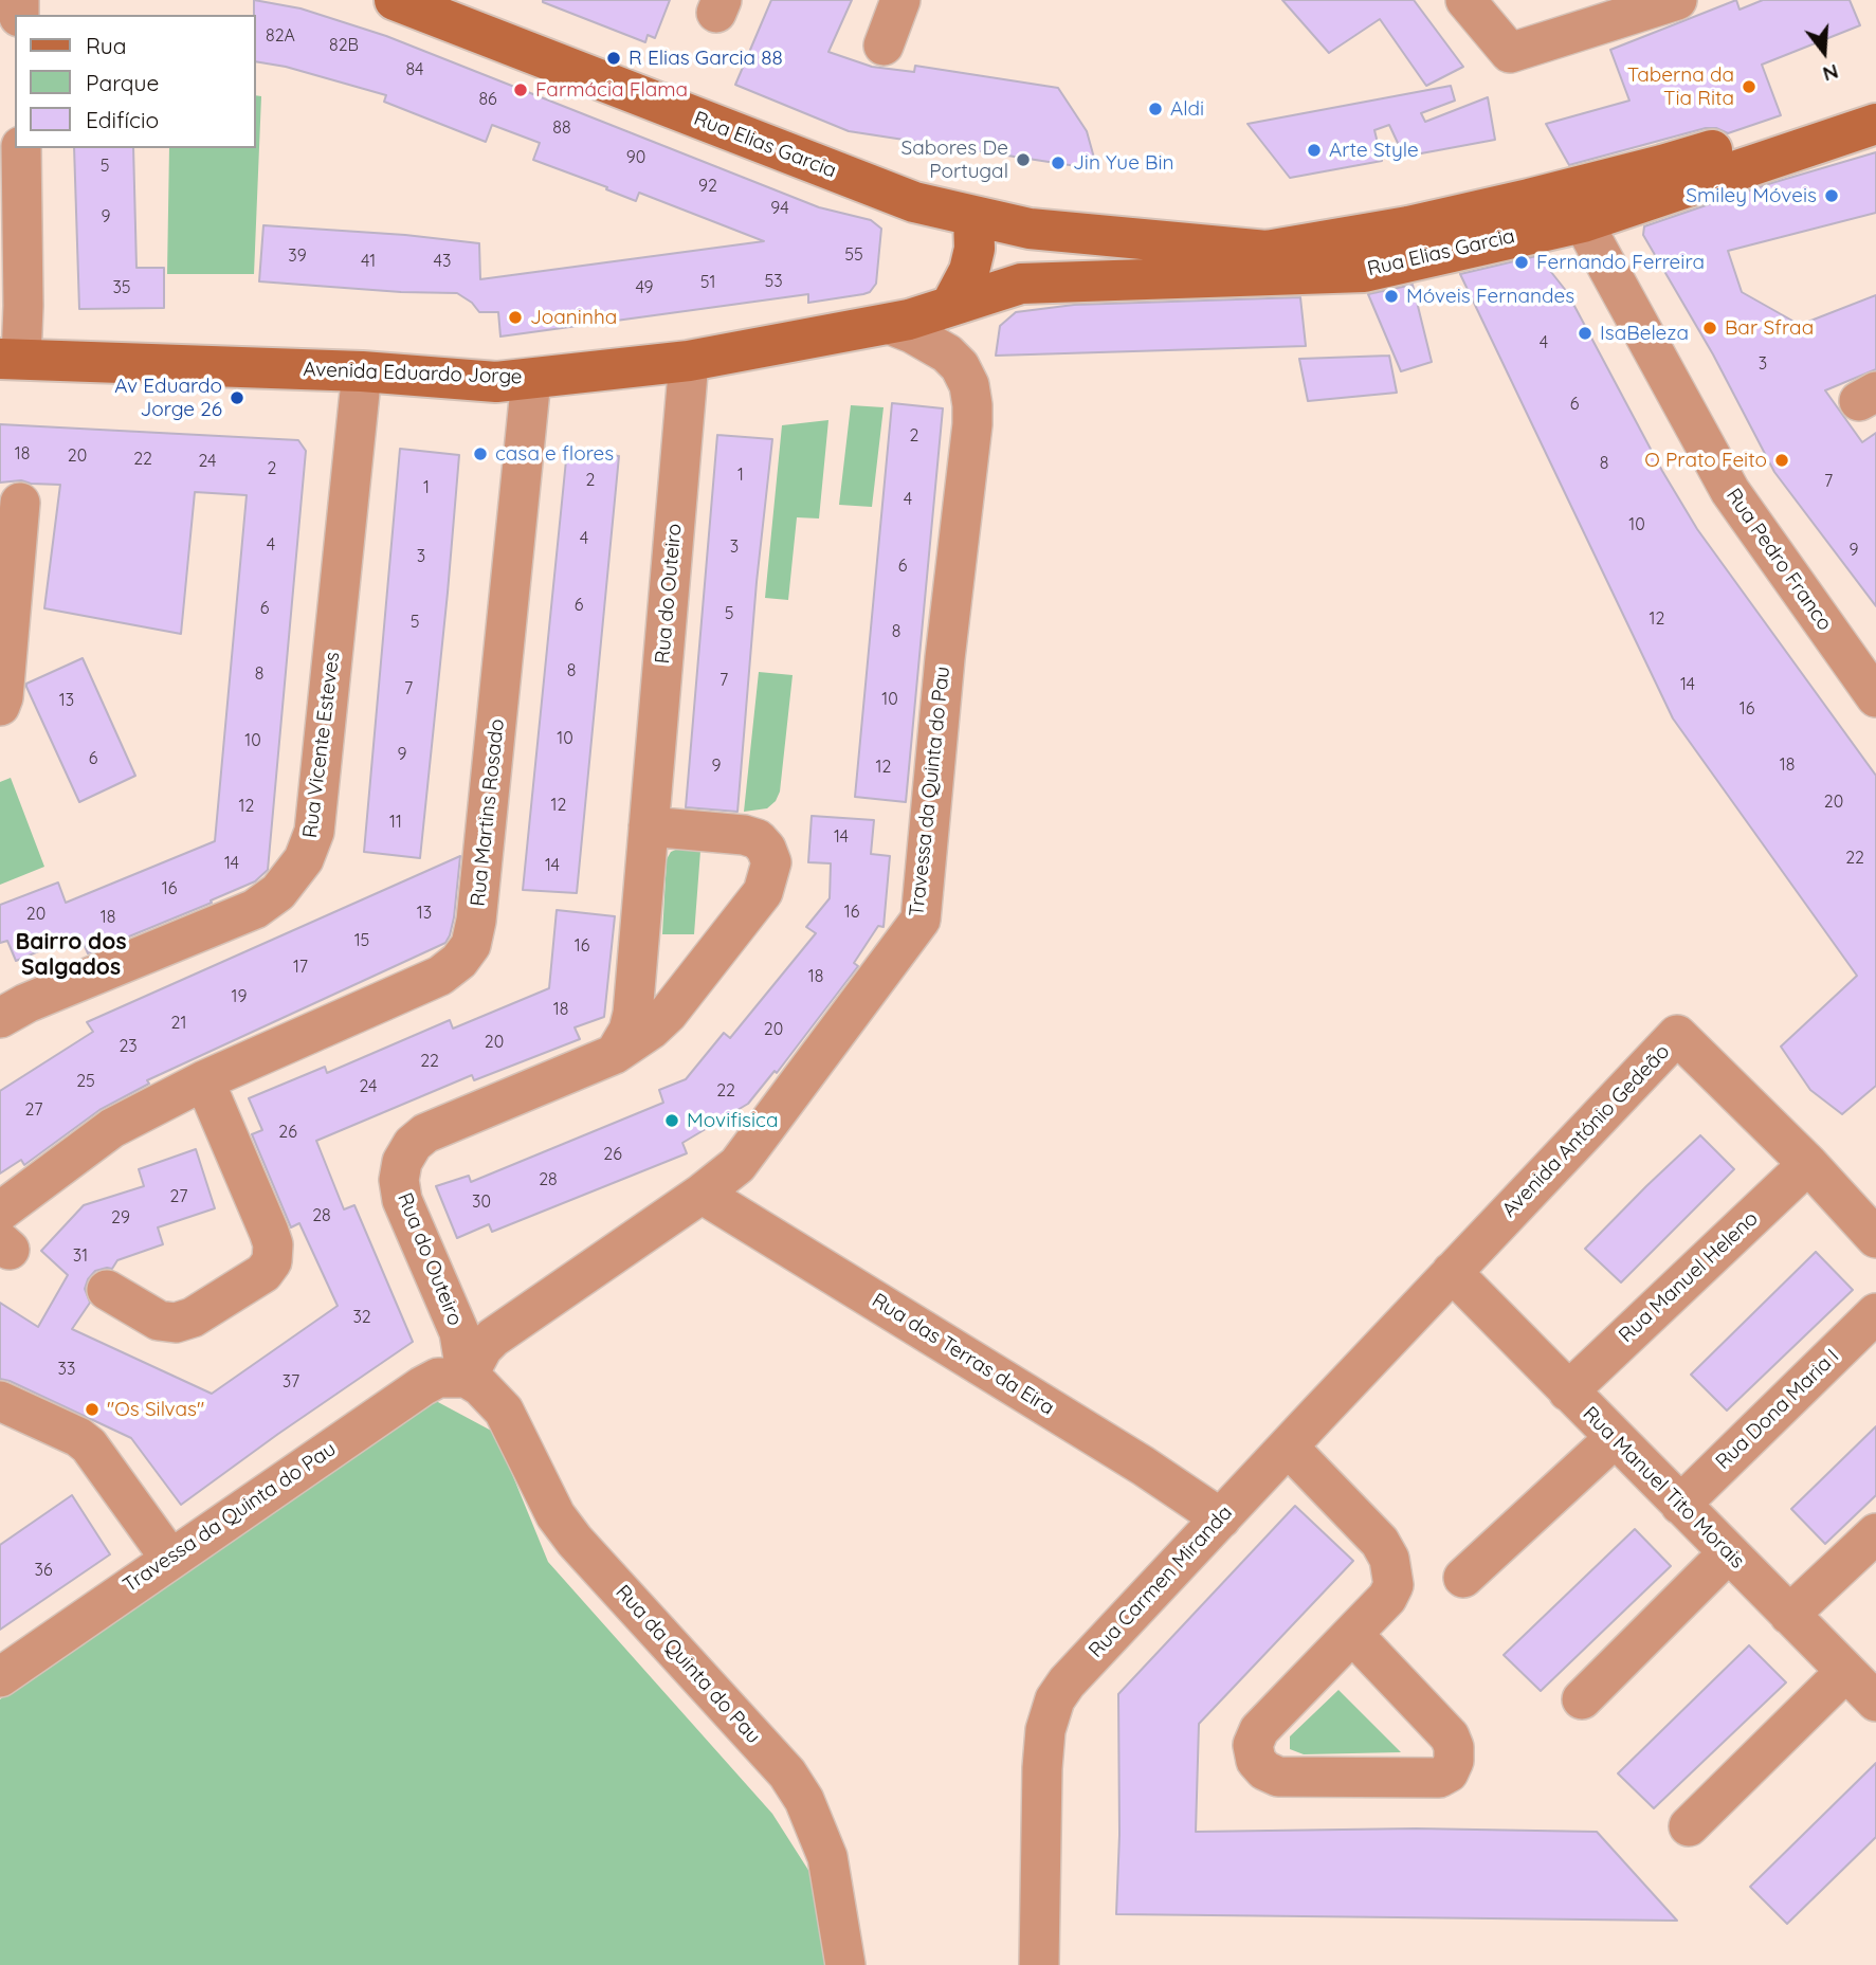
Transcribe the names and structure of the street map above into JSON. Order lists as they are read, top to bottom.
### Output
{
  "streets": {
    "main road": ["Rua Elias Garcia", "Avenida Eduardo Jorge"],
    "street": [
      "Rua Pedro Franco",
      "Rua do Outeiro",
      "Rua Vicente Esteves",
      "Travessa da Quinta do Pau",
      "Rua Martins Rosado",
      "Avenida António Gedeão",
      "Rua Manuel Heleno",
      "Rua das Terras da Eira",
      "Rua Dona Maria I",
      "Rua Manuel Tito Morais",
      "Rua Carmen Miranda",
      "Rua da Quinta do Pau"
    ]
  },
  "crossings": [
    ["Rua Elias Garcia", "Avenida Eduardo Jorge"],
    ["Rua Elias Garcia", "Rua Pedro Franco"],
    ["Avenida Eduardo Jorge", "Rua do Outeiro"],
    ["Avenida Eduardo Jorge", "Rua Vicente Esteves"],
    ["Avenida Eduardo Jorge", "Travessa da Quinta do Pau"],
    ["Avenida Eduardo Jorge", "Rua Martins Rosado"],
    ["Rua do Outeiro", "Travessa da Quinta do Pau"],
    ["Rua do Outeiro", "Rua da Quinta do Pau"],
    ["Travessa da Quinta do Pau", "Rua das Terras da Eira"],
    ["Travessa da Quinta do Pau", "Rua da Quinta do Pau"],
    ["Avenida António Gedeão", "Rua Manuel Heleno"],
    ["Avenida António Gedeão", "Rua Manuel Tito Morais"],
    ["Avenida António Gedeão", "Rua Carmen Miranda"],
    ["Rua Manuel Heleno", "Rua Manuel Tito Morais"],
    ["Rua das Terras da Eira", "Rua Carmen Miranda"],
    ["Rua Dona Maria I", "Rua Manuel Tito Morais"],
    ["Rua Manuel Tito Morais", "Rua Carmen Miranda"]
  ],
  "districts": ["Bairro dos Salgados"],
  "places": [
    "R Elias Garcia 88",
    "Taberna da Tia Rita",
    "Farmácia Flama",
    "Aldi",
    "Arte Style",
    "Sabores De Portugal",
    "Jin Yue Bin",
    "Smiley Móveis",
    "Fernando Ferreira",
    "Móveis Fernandes",
    "Joaninha",
    "Bar Sfraa",
    "IsaBeleza",
    "Av Eduardo Jorge 26",
    "casa e flores",
    "O Prato Feito",
    "Movifisica",
    "\"Os Silvas\""
  ],
  "house_numbers": [
    "82A",
    "82B",
    "84",
    "86",
    "88",
    "90",
    "5",
    "92",
    "94",
    "9",
    "55",
    "39",
    "41",
    "43",
    "53",
    "51",
    "35",
    "49",
    "4",
    "3",
    "6",
    "2",
    "18",
    "20",
    "22",
    "24",
    "8",
    "2",
    "1",
    "2",
    "7",
    "1",
    "4",
    "10",
    "4",
    "4",
    "3",
    "9",
    "3",
    "6",
    "6",
    "6",
    "5",
    "12",
    "5",
    "8",
    "8",
    "8",
    "7",
    "14",
    "7",
    "10",
    "13",
    "16",
    "10",
    "10",
    "9",
    "6",
    "18",
    "9",
    "12",
    "20",
    "12",
    "12",
    "11",
    "14",
    "22",
    "14",
    "14",
    "16",
    "16",
    "13",
    "20",
    "18",
    "15",
    "16",
    "17",
    "18",
    "19",
    "18",
    "21",
    "20",
    "20",
    "23",
    "22",
    "25",
    "24",
    "22",
    "27",
    "26",
    "26",
    "28",
    "27",
    "30",
    "28",
    "29",
    "31",
    "32",
    "33",
    "37",
    "36"
  ],
  "legend": ["Rua", "Parque", "Edifício"],
  "north": "bottom"
}
